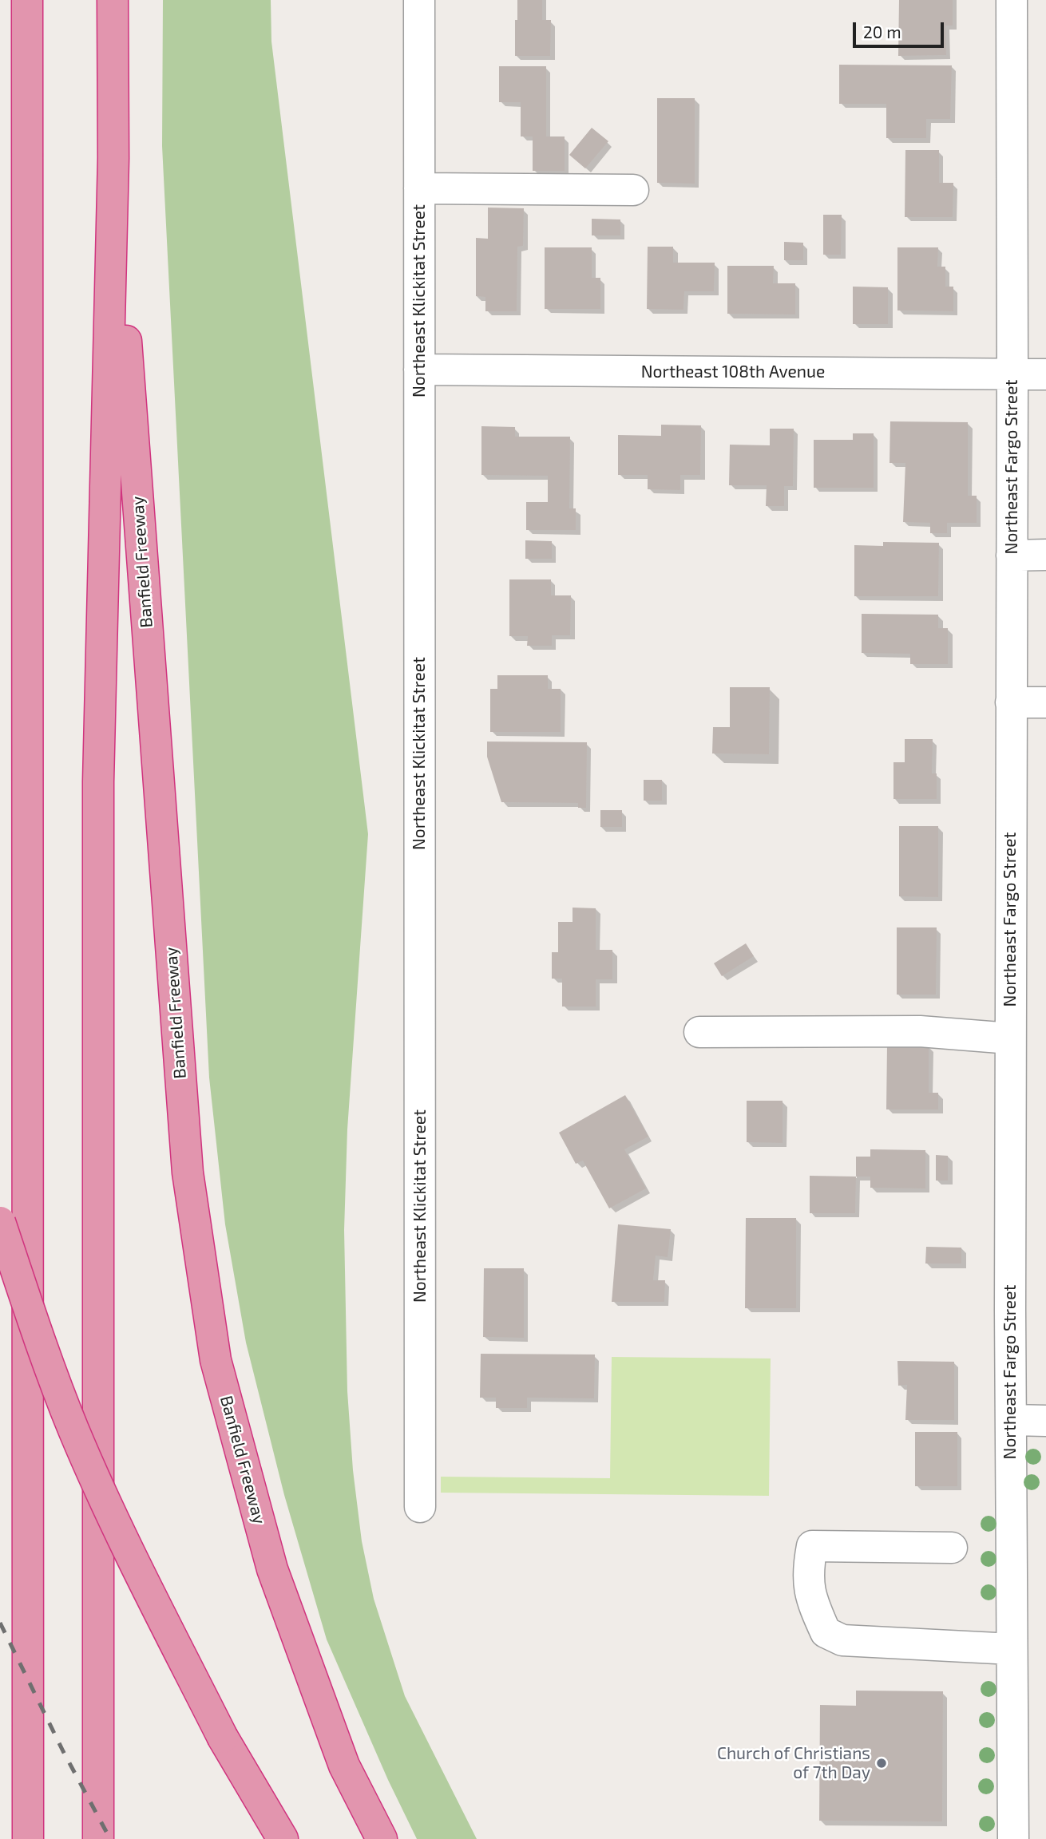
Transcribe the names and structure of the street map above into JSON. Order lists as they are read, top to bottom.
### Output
{
  "streets": {
    "highway": ["Banfield Freeway"],
    "street": ["Northeast Klickitat Street", "Northeast 108th Avenue", "Northeast Fargo Street"]
  },
  "crossings": [
    ["Northeast Klickitat Street", "Northeast 108th Avenue"],
    ["Northeast 108th Avenue", "Northeast Fargo Street"]
  ],
  "places": ["Church of Christians of 7th Day"],
  "scale_bar": "20 m"
}
